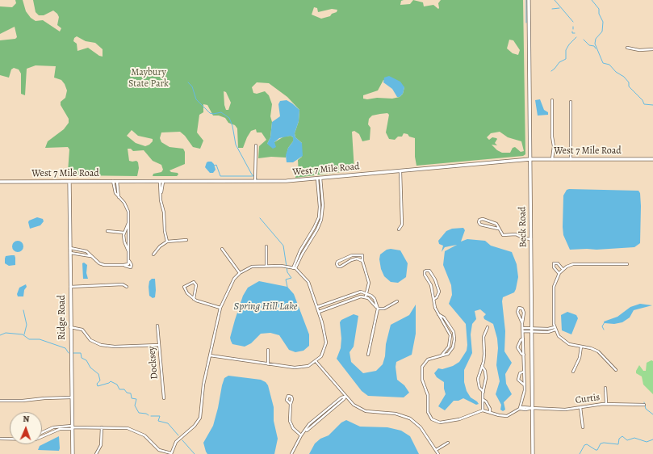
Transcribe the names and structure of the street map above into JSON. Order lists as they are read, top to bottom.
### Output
{
  "streets": {
    "street": [
      "West 7 Mile Road",
      "Beck Road",
      "Ridge Road",
      "Docksey",
      "Curtis"
    ]
  },
  "crossings": [
    ["West 7 Mile Road", "Beck Road"],
    ["West 7 Mile Road", "Ridge Road"],
    ["Beck Road", "Curtis"]
  ],
  "water": ["Spring Hill Lake"],
  "parks": ["Maybury State Park"],
  "north": "top"
}
